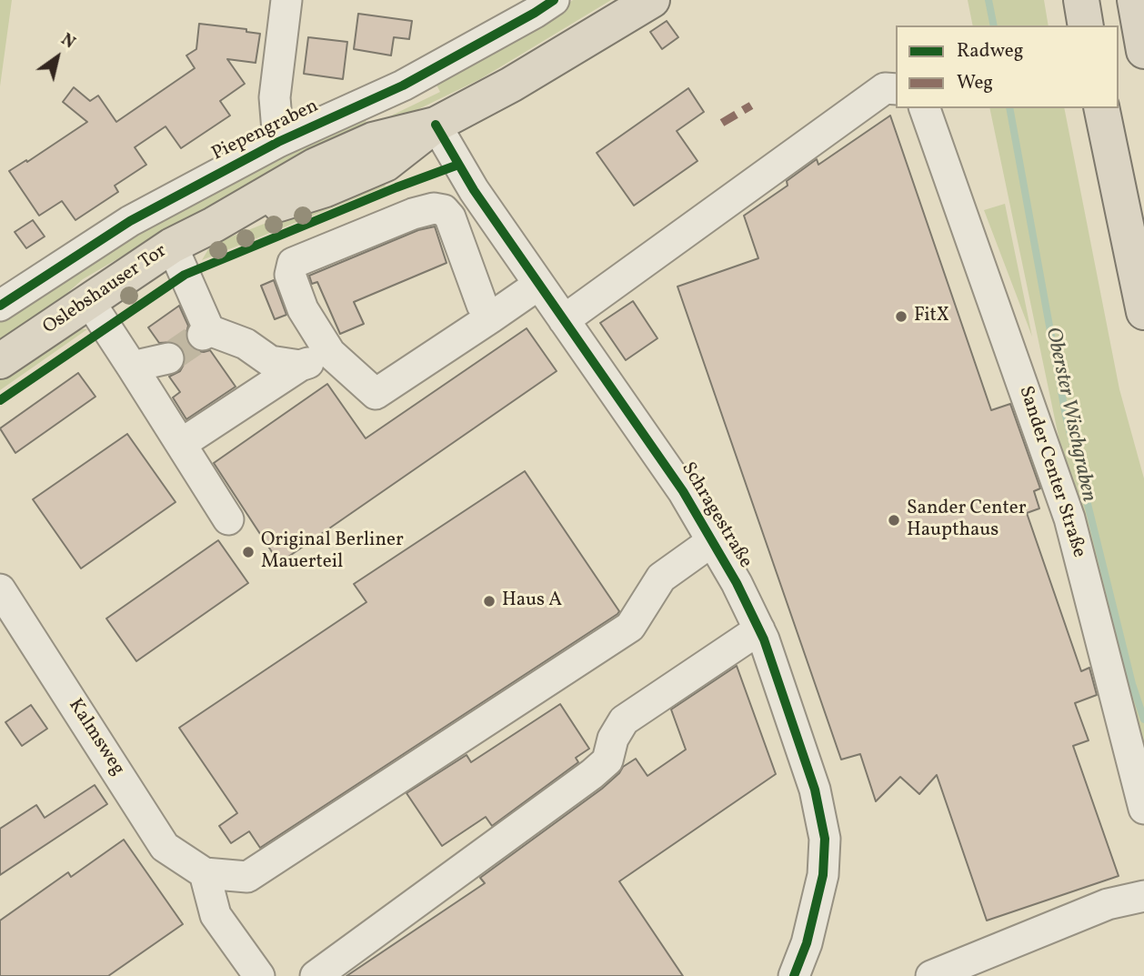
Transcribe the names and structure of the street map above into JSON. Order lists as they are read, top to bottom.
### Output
{
  "streets": {
    "main road": ["Oslebshauser Tor"],
    "street": [
      "Piepengraben",
      "Sander Center Straße",
      "Schragestraße",
      "Kalmsweg"
    ]
  },
  "crossings": [
    ["Oslebshauser Tor", "Schragestraße"]
  ],
  "water": ["Oberster Wischgraben"],
  "places": [
    "FitX",
    "Sander Center Haupthaus",
    "Original Berliner Mauerteil",
    "Haus A"
  ],
  "legend": ["Radweg", "Weg"],
  "north": "top right"
}
